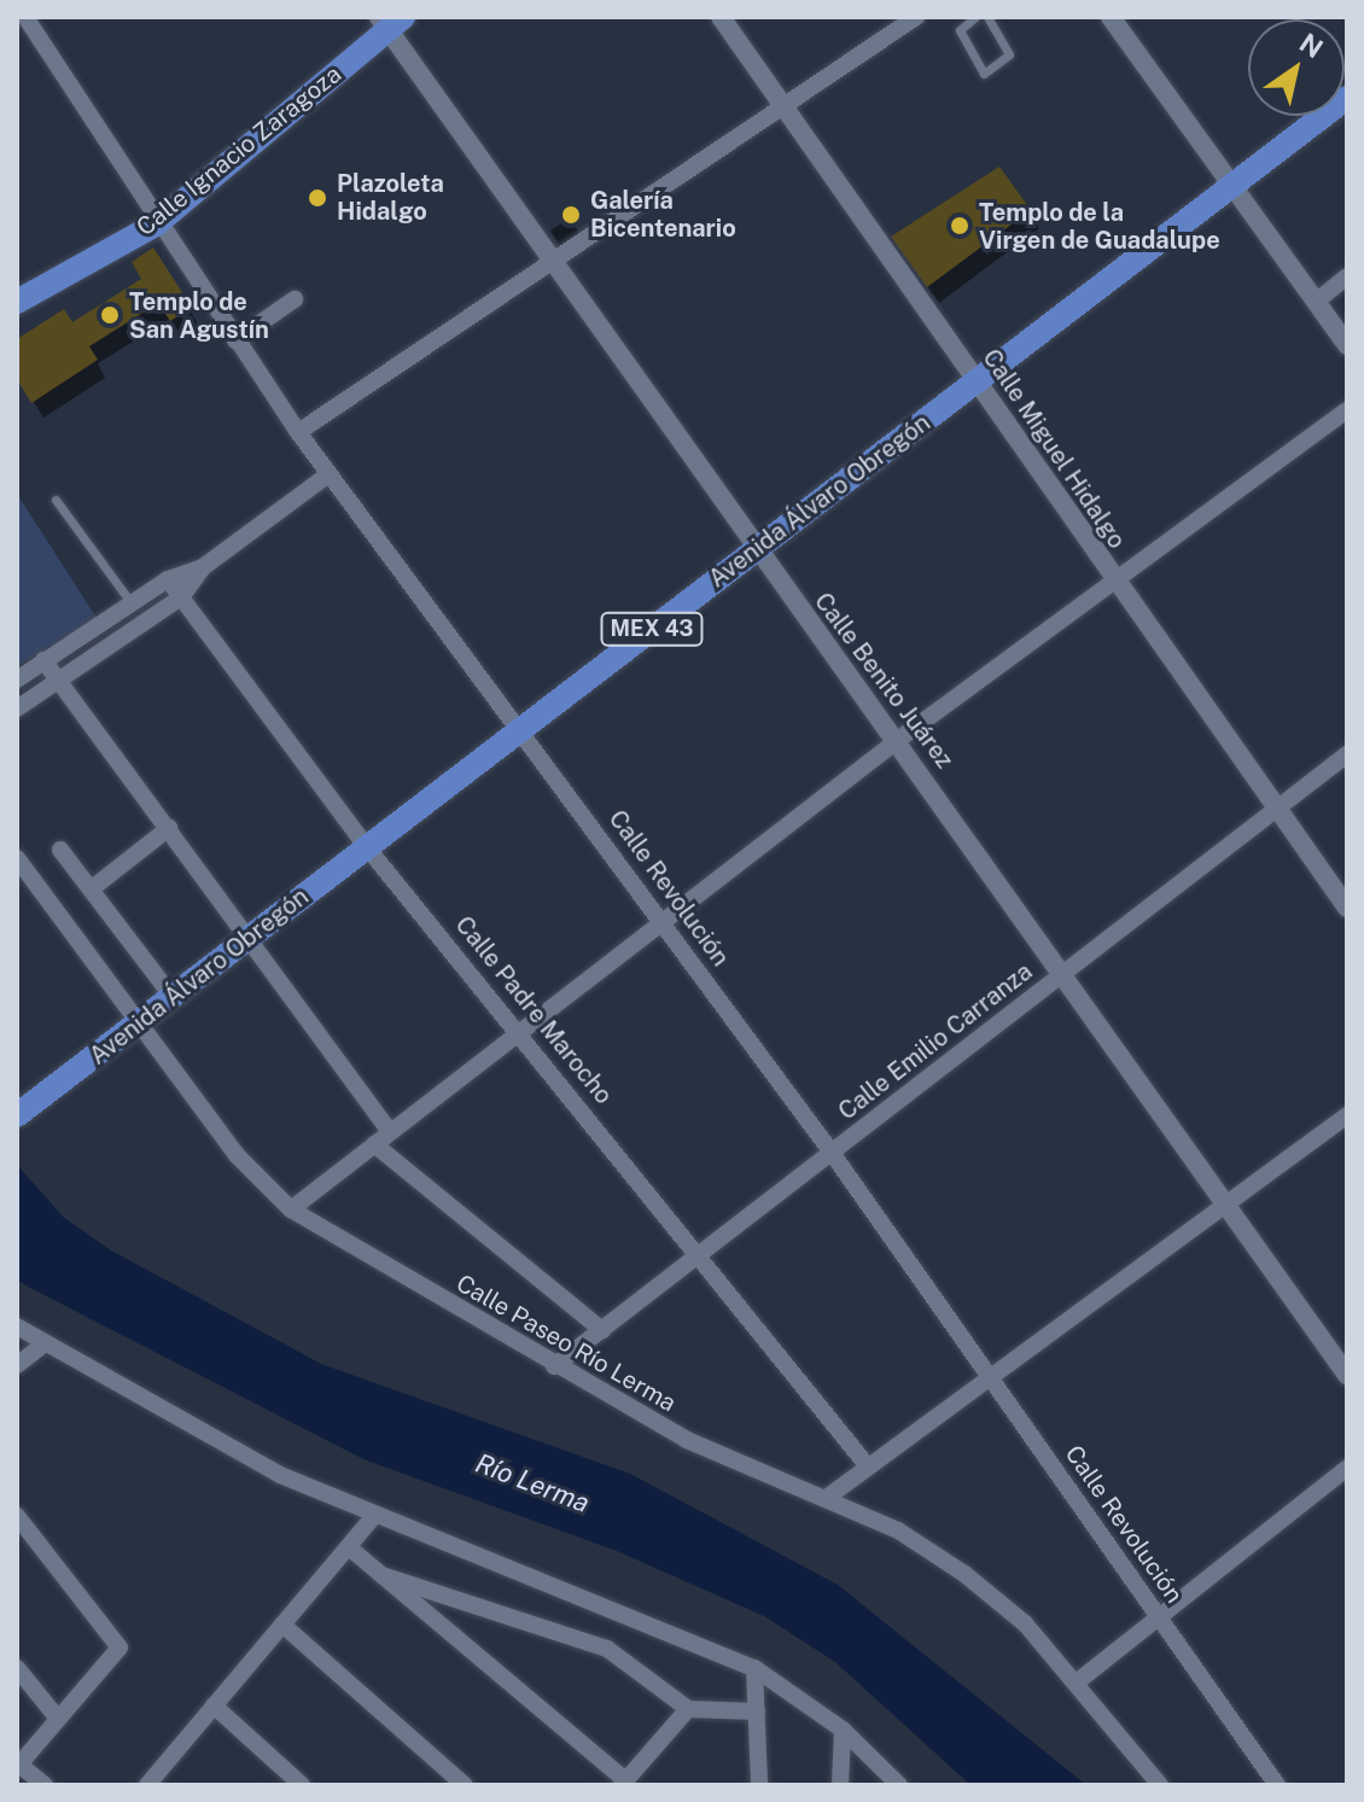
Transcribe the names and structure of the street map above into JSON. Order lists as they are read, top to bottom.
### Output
{
  "streets": {
    "main road": ["Calle Ignacio Zaragoza", "Avenida Álvaro Obregón", "MEX 43"],
    "street": [
      "Calle Miguel Hidalgo",
      "Calle Benito Juárez",
      "Calle Revolución",
      "Calle Padre Marocho",
      "Calle Emilio Carranza",
      "Calle Paseo Río Lerma"
    ]
  },
  "crossings": [
    ["Calle Ignacio Zaragoza", "Calle Benito Juárez"],
    ["Calle Ignacio Zaragoza", "Calle Revolución"],
    ["Calle Miguel Hidalgo", "Avenida Álvaro Obregón"],
    ["Calle Miguel Hidalgo", "Calle Emilio Carranza"],
    ["Avenida Álvaro Obregón", "Calle Benito Juárez"],
    ["Avenida Álvaro Obregón", "Calle Revolución"],
    ["Avenida Álvaro Obregón", "Calle Padre Marocho"],
    ["Avenida Álvaro Obregón", "Calle Paseo Río Lerma"],
    ["Calle Benito Juárez", "Calle Emilio Carranza"],
    ["Calle Revolución", "Calle Emilio Carranza"],
    ["Calle Padre Marocho", "Calle Emilio Carranza"],
    ["Calle Emilio Carranza", "Calle Paseo Río Lerma"]
  ],
  "water": ["Río Lerma"],
  "places": [
    "Plazoleta Hidalgo",
    "Galería Bicentenario",
    "Templo de la Virgen de Guadalupe",
    "Templo de San Agustín"
  ],
  "north": "top right"
}
